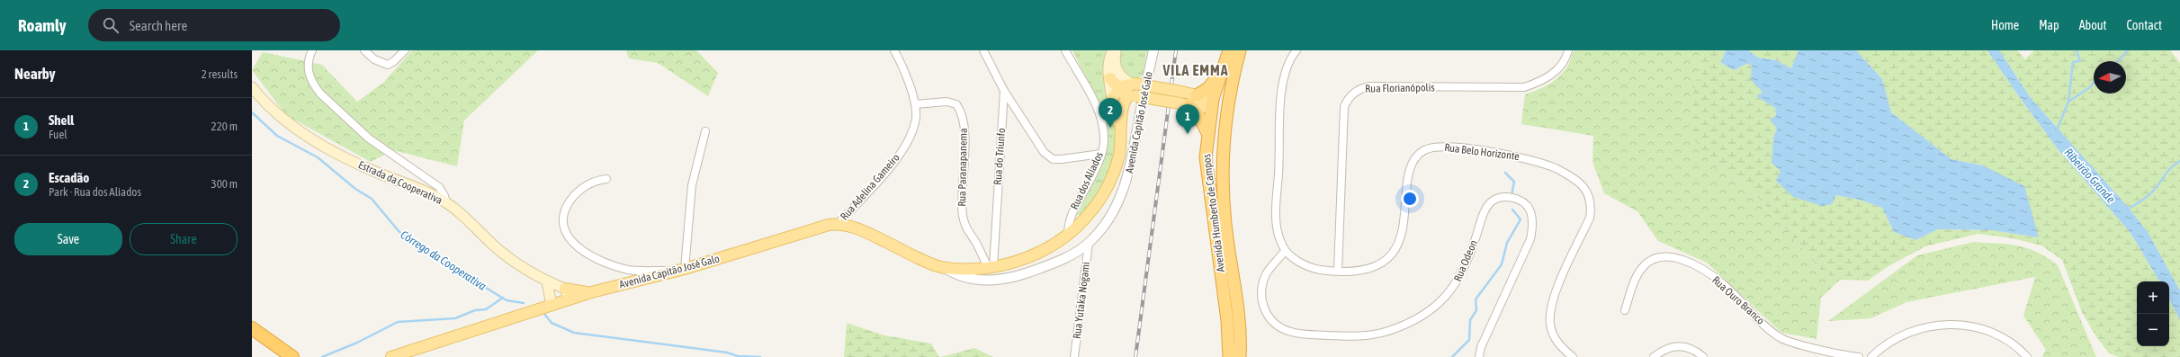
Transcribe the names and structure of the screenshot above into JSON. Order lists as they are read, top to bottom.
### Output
{
  "streets": {
    "highway": ["Avenida Humberto de Campos"],
    "main road": ["Avenida Capitão José Galo", "Estrada da Cooperativa"],
    "street": [
      "Rua Florianópolis",
      "Rua Belo Horizonte",
      "Rua do Triunfo",
      "Rua Paranapanema",
      "Rua dos Aliados",
      "Rua Adelina Gameiro",
      "Rua Odeon",
      "Rua Yutaka Nogami",
      "Rua Ouro Branco"
    ]
  },
  "crossings": [
    ["Rua Florianópolis", "Rua Belo Horizonte"],
    ["Avenida Capitão José Galo", "Rua do Triunfo"],
    ["Avenida Capitão José Galo", "Rua Paranapanema"],
    ["Avenida Capitão José Galo", "Rua dos Aliados"],
    ["Avenida Capitão José Galo", "Rua Adelina Gameiro"],
    ["Avenida Capitão José Galo", "Rua Yutaka Nogami"],
    ["Rua Belo Horizonte", "Rua Odeon"],
    ["Rua do Triunfo", "Rua Paranapanema"],
    ["Rua Paranapanema", "Rua Adelina Gameiro"]
  ],
  "districts": ["VILA EMMA"],
  "water": ["Ribeirão Grande", "Córrego da Cooperativa"],
  "north": "left",
  "page": {
    "header": "Roamly",
    "search": "Search here",
    "nav": [
      "Home",
      "Map",
      "About",
      "Contact"
    ],
    "heading": ["Nearby", "2 results"],
    "list": [
      {
        "mark": "1",
        "name": "Shell",
        "note": "Fuel",
        "value": "220 m"
      },
      {
        "mark": "2",
        "name": "Escadão",
        "note": "Park · Rua dos Aliados",
        "value": "300 m"
      }
    ],
    "pins": ["2", "1"],
    "buttons": ["Save", "Share"],
    "map_buttons": ["+", "−"]
  }
}
